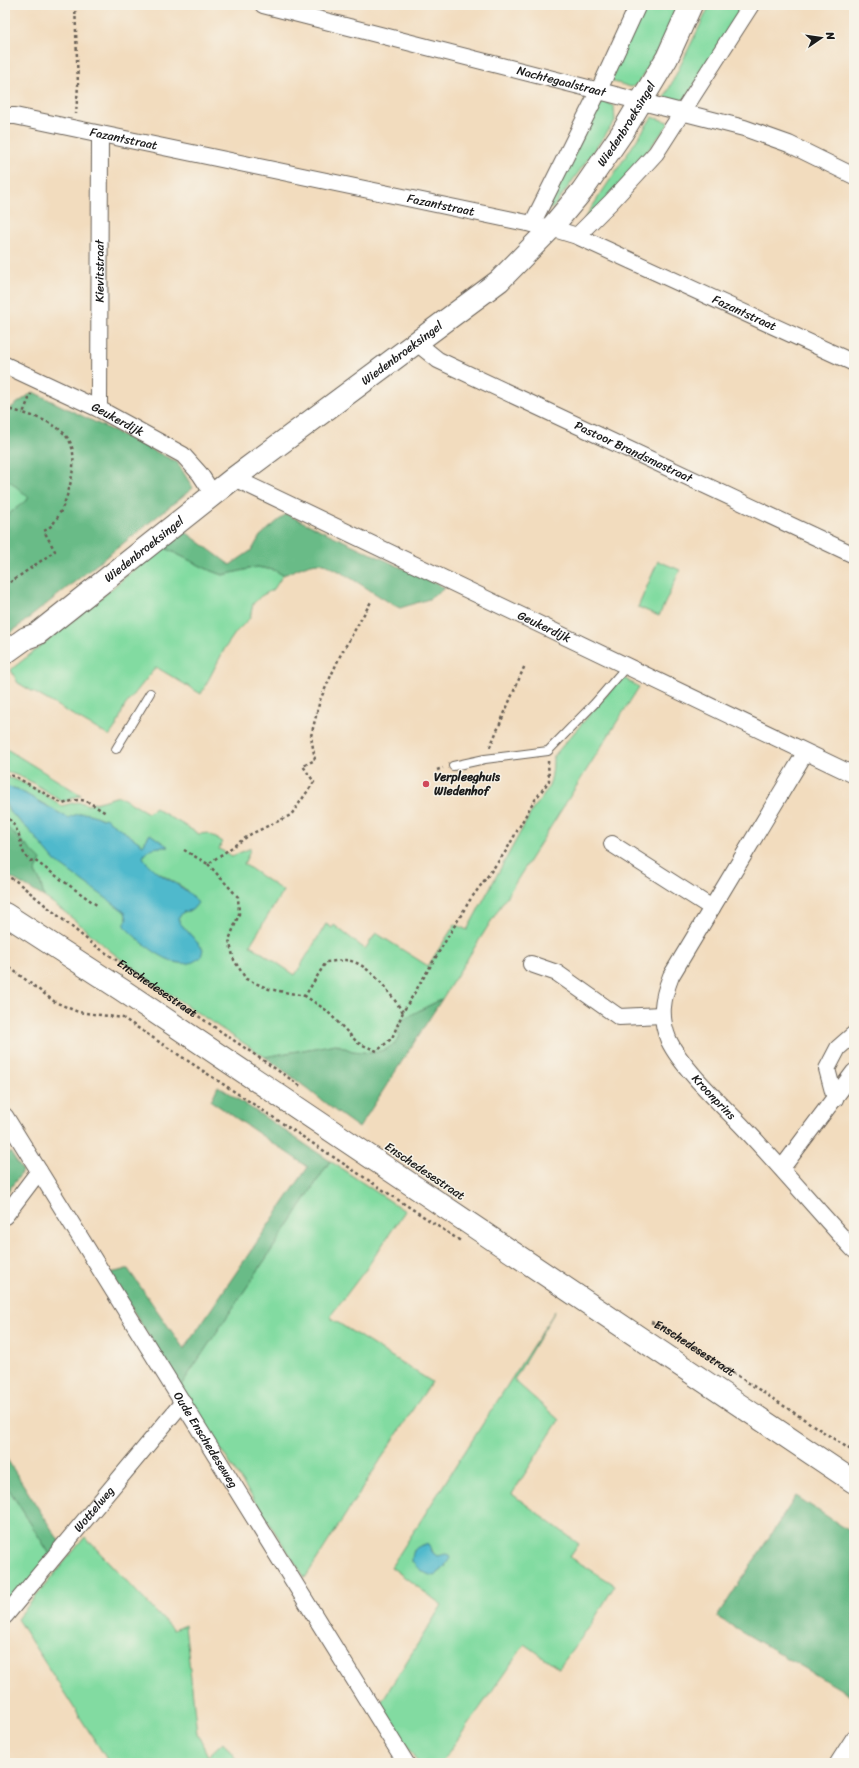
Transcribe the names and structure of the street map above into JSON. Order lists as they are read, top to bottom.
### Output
{
  "streets": {
    "street": [
      "Nachtegaalstraat",
      "Wiedenbroeksingel",
      "Fazantstraat",
      "Kievitstraat",
      "Geukerdijk",
      "Pastoor Brandsmastraat",
      "Enschedesestraat",
      "Kroonprins",
      "Oude Enschedeseweg",
      "Wottelweg"
    ]
  },
  "crossings": [
    ["Nachtegaalstraat", "Wiedenbroeksingel"],
    ["Wiedenbroeksingel", "Fazantstraat"],
    ["Wiedenbroeksingel", "Geukerdijk"],
    ["Wiedenbroeksingel", "Pastoor Brandsmastraat"],
    ["Fazantstraat", "Kievitstraat"],
    ["Kievitstraat", "Geukerdijk"],
    ["Geukerdijk", "Kroonprins"],
    ["Oude Enschedeseweg", "Wottelweg"]
  ],
  "places": ["Verpleeghuis Wiedenhof"],
  "north": "right"
}
